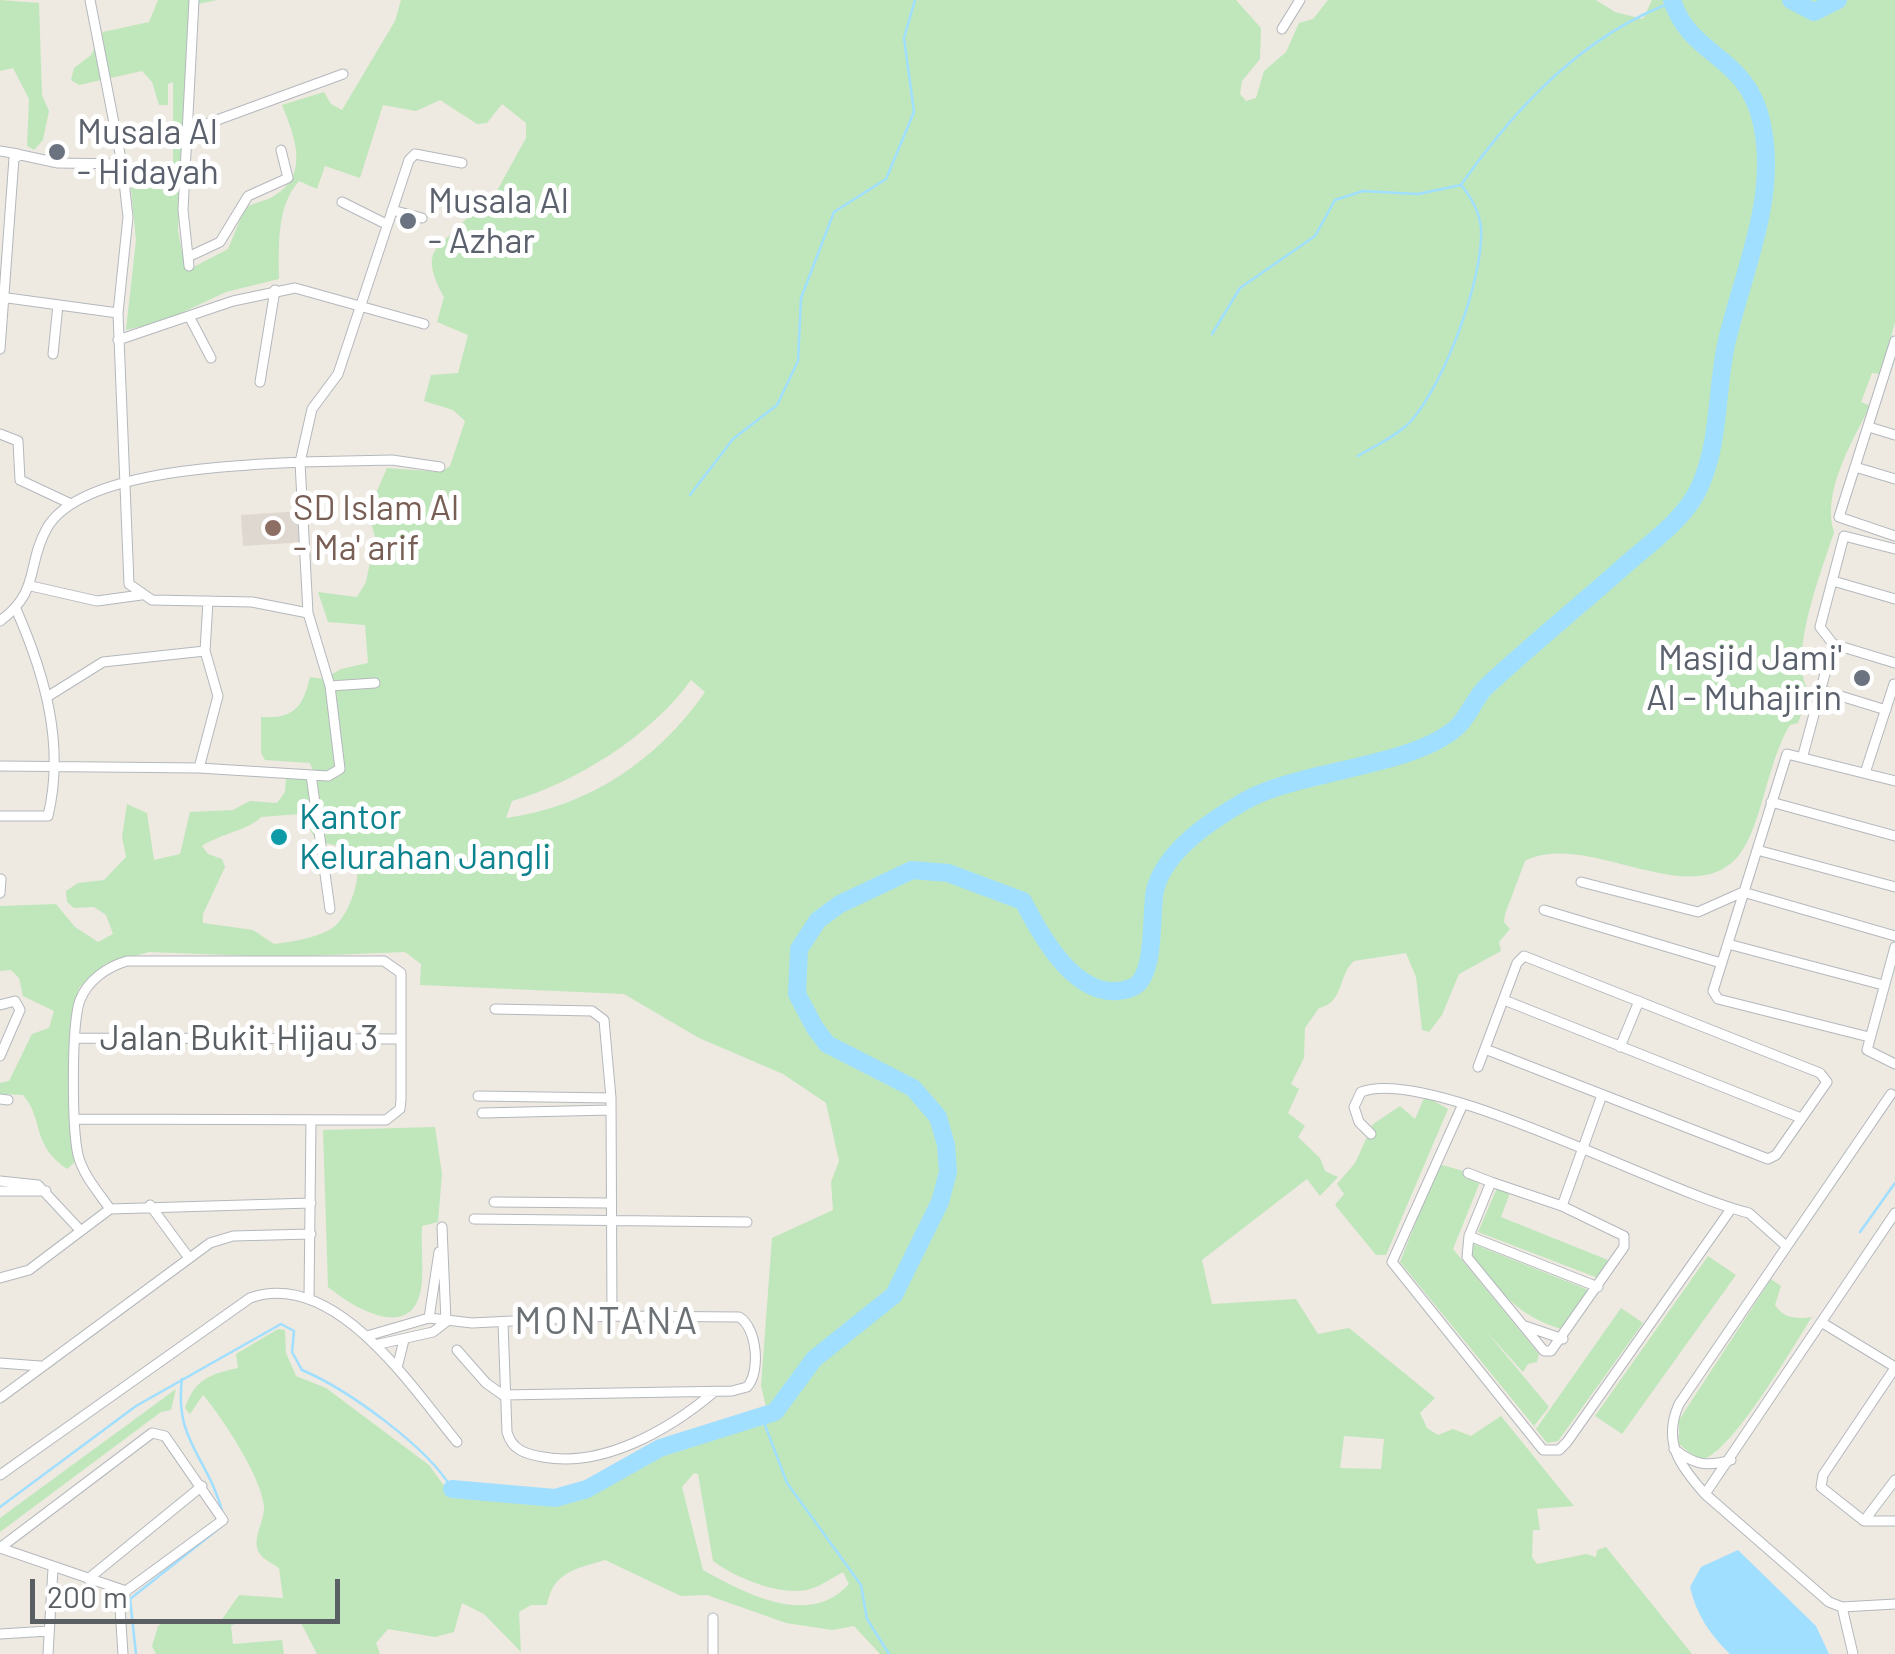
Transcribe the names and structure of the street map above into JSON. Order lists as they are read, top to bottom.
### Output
{
  "streets": {
    "street": ["Jalan Bukit Hijau 3"]
  },
  "districts": ["MONTANA"],
  "places": [
    "Musala Al - Hidayah",
    "Musala Al - Azhar",
    "SD Islam Al - Ma' arif",
    "Masjid Jami' Al - Muhajirin",
    "Kantor Kelurahan Jangli"
  ],
  "scale_bar": "200 m"
}
